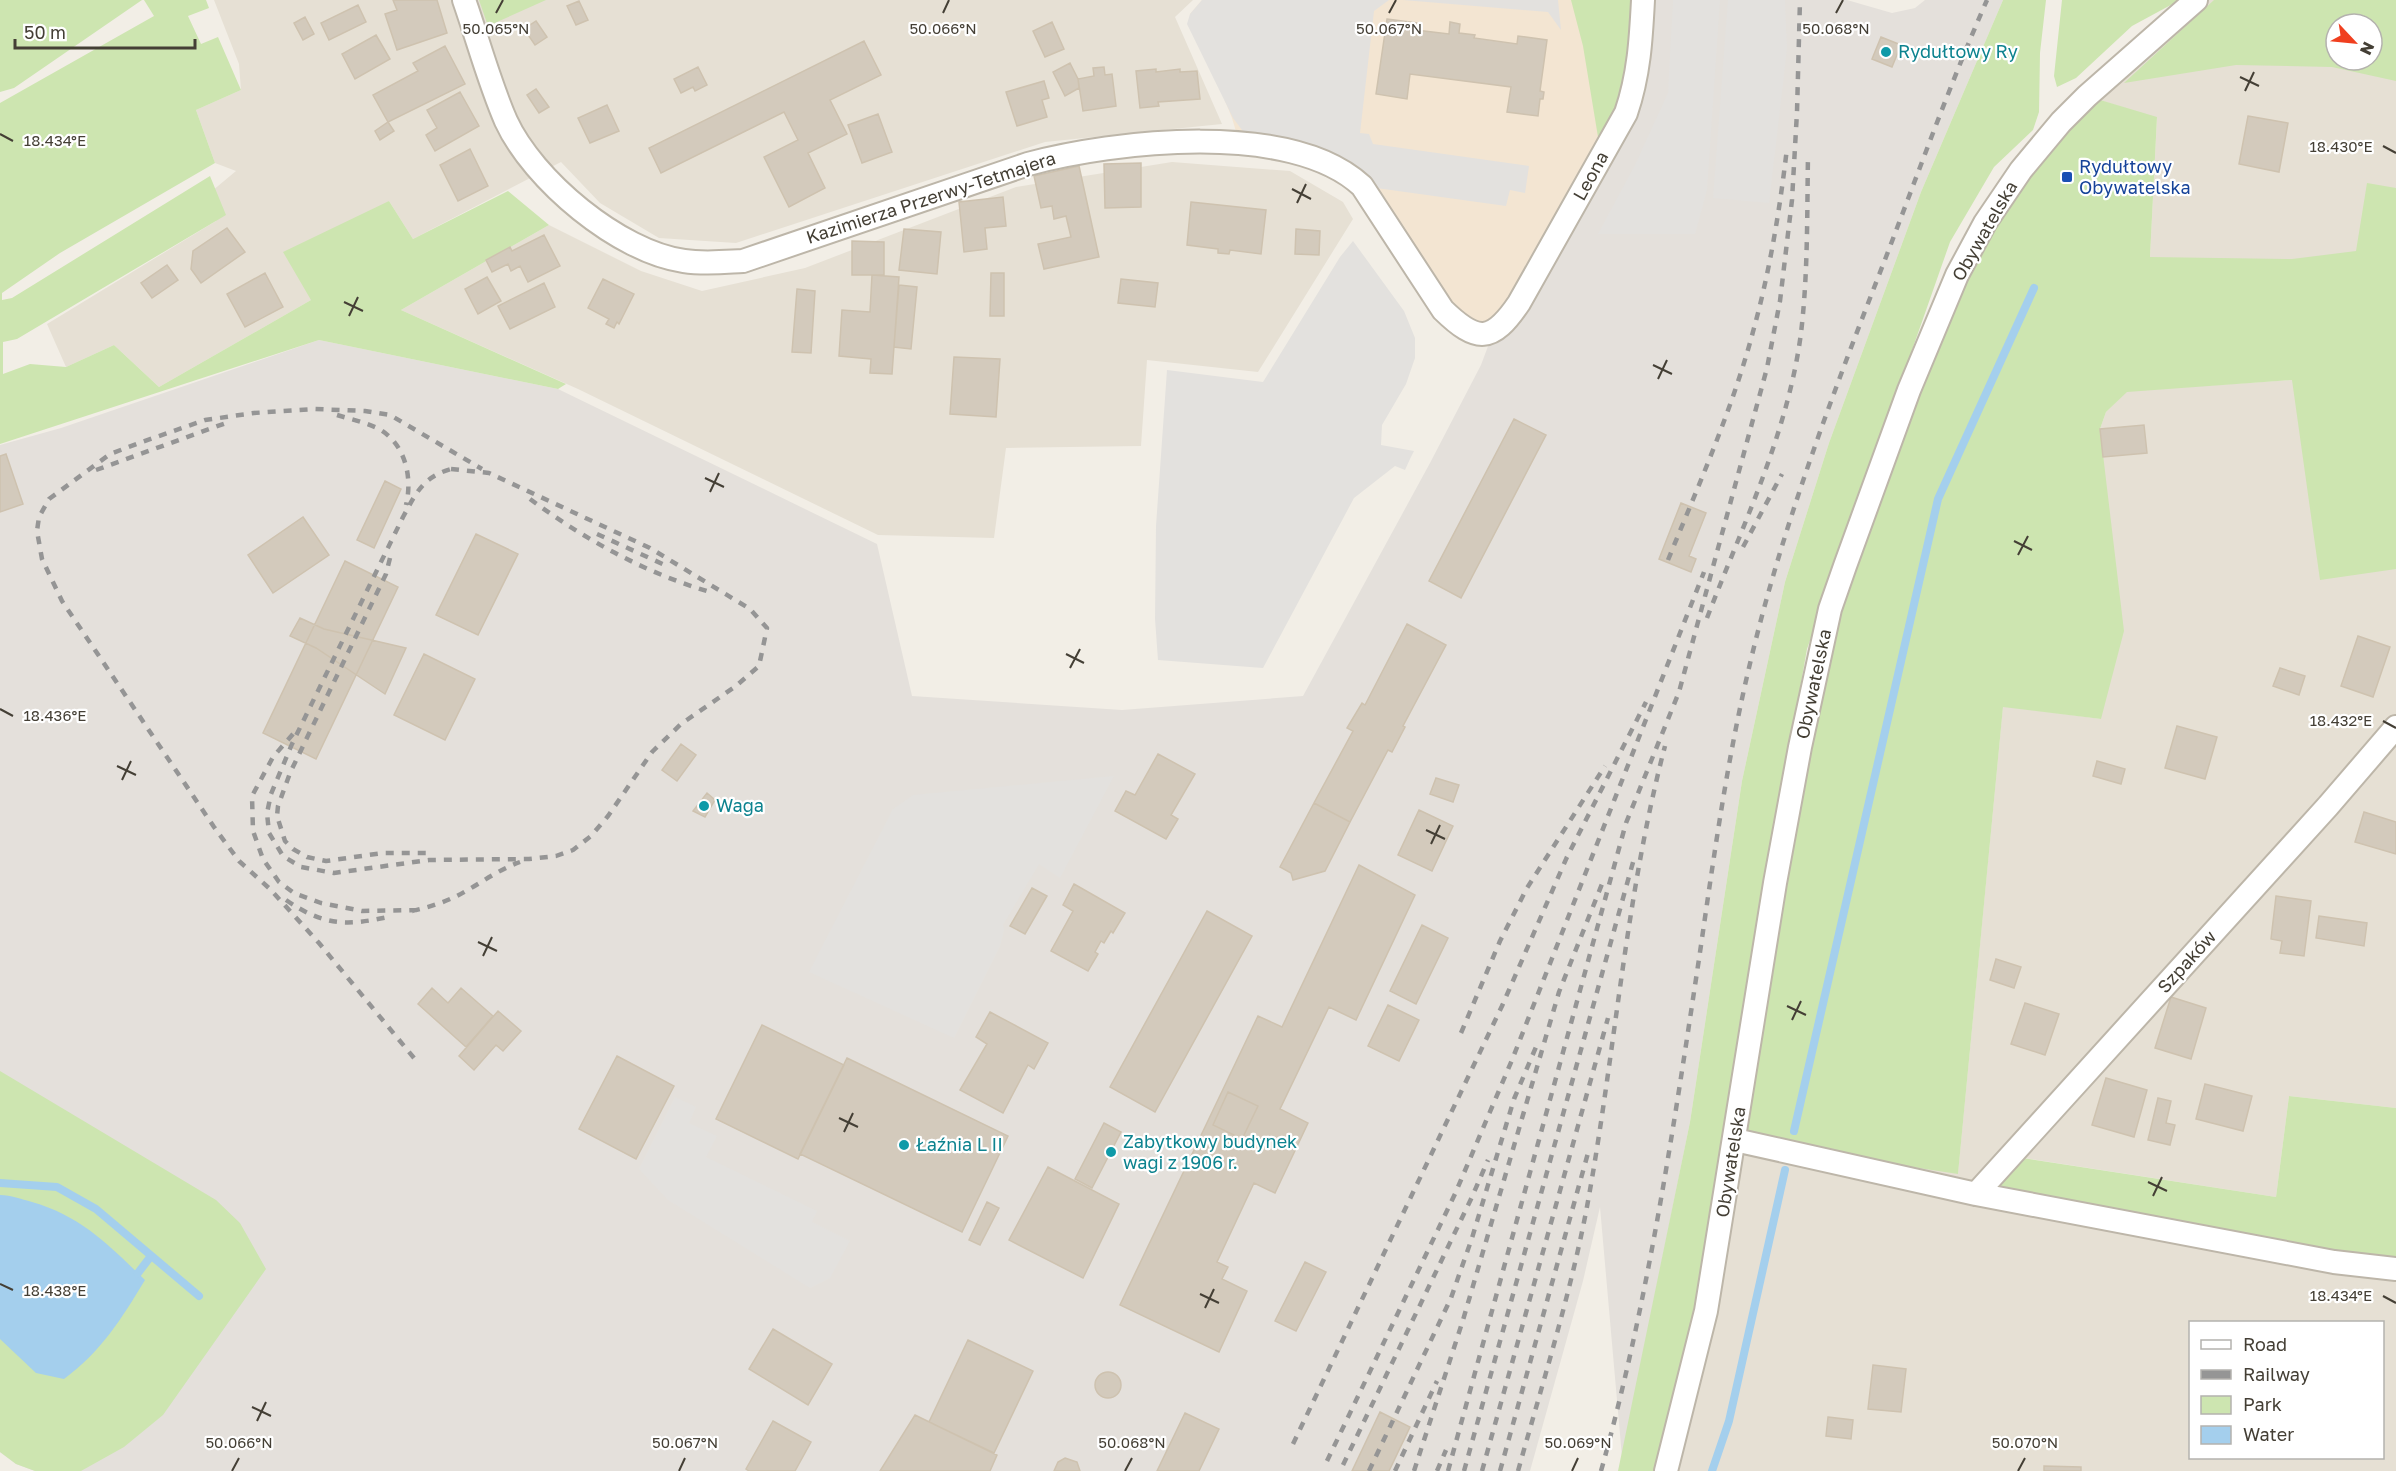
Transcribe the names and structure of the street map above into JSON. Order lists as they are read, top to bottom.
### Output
{
  "streets": {
    "street": [
      "Leona",
      "Kazimierza Przerwy-Tetmajera",
      "Obywatelska",
      "Szpaków"
    ]
  },
  "crossings": [
    ["Leona", "Kazimierza Przerwy-Tetmajera"]
  ],
  "places": {
    "other": [
      "Rydułtowy Ry",
      "Waga",
      "Łaźnia L II",
      "Zabytkowy budynek wagi z 1906 r."
    ],
    "transit": ["Rydułtowy Obywatelska"]
  },
  "legend": [
    "Road",
    "Railway",
    "Park",
    "Water"
  ],
  "scale_bar": "50 m",
  "north": "bottom right",
  "coordinates": [
    "50.065°N",
    "50.066°N",
    "50.067°N",
    "50.068°N",
    "18.434°E",
    "18.430°E",
    "18.436°E",
    "18.432°E",
    "18.438°E",
    "50.069°N",
    "50.070°N"
  ]
}
